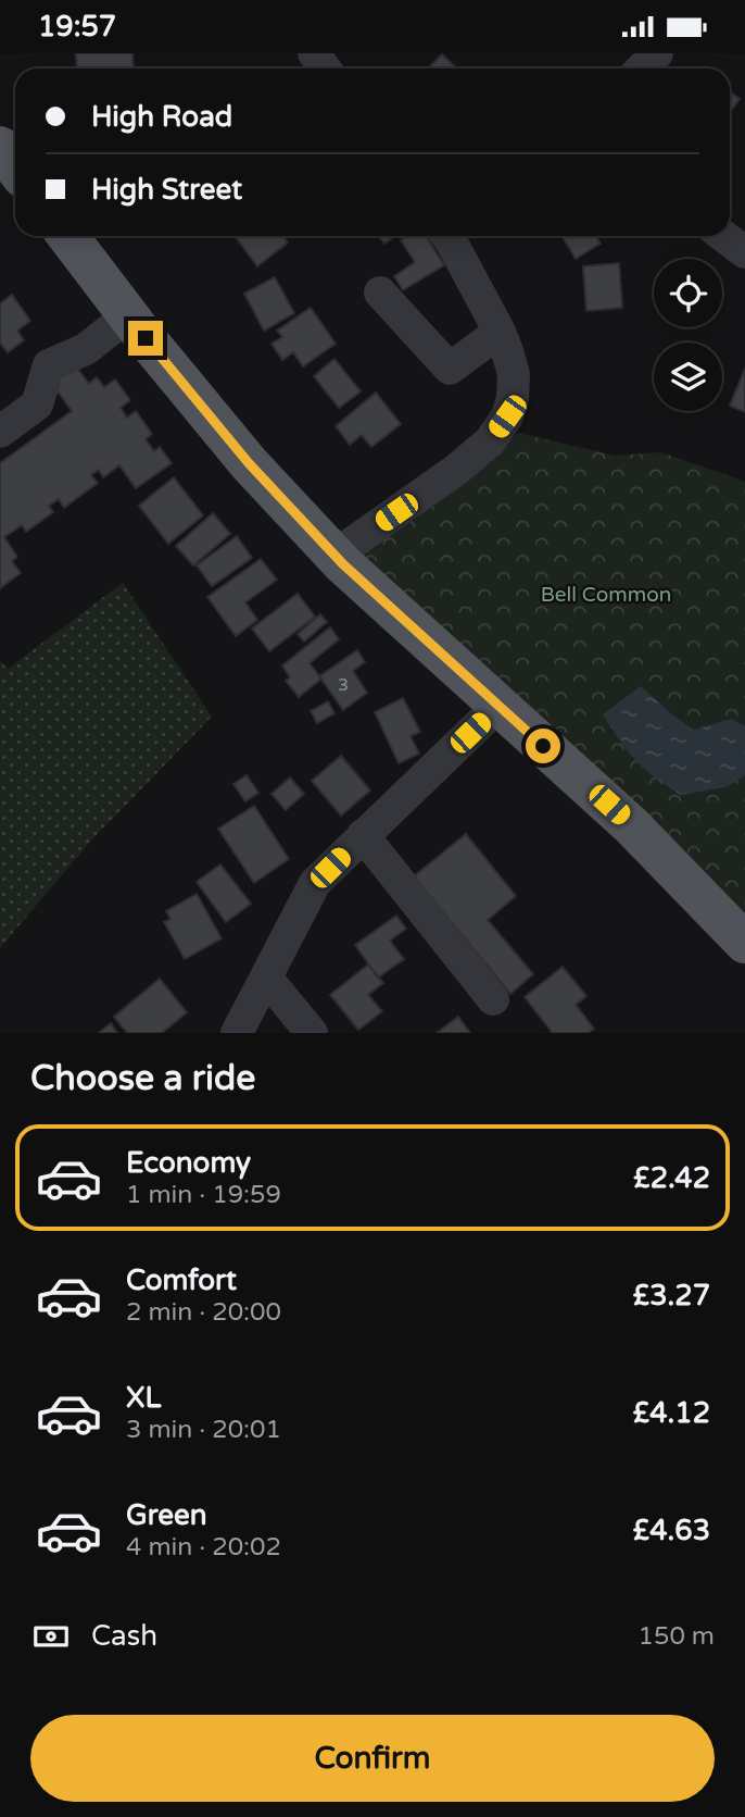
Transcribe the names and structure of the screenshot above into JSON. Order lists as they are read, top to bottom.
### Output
{
  "parks": ["Bell Common"],
  "house_numbers": ["3"],
  "page": {
    "status": "19:57",
    "banner": ["High Road", "High Street"],
    "heading": "Choose a ride",
    "list": [
      {
        "name": "Economy",
        "note": "1 min · 19:59",
        "value": "£2.42"
      },
      {
        "name": "Comfort",
        "note": "2 min · 20:00",
        "value": "£3.27"
      },
      {
        "name": "XL",
        "note": "3 min · 20:01",
        "value": "£4.12"
      },
      {
        "name": "Green",
        "note": "4 min · 20:02",
        "value": "£4.63"
      }
    ],
    "pay": ["Cash", "150 m"],
    "buttons": "Confirm"
  }
}
